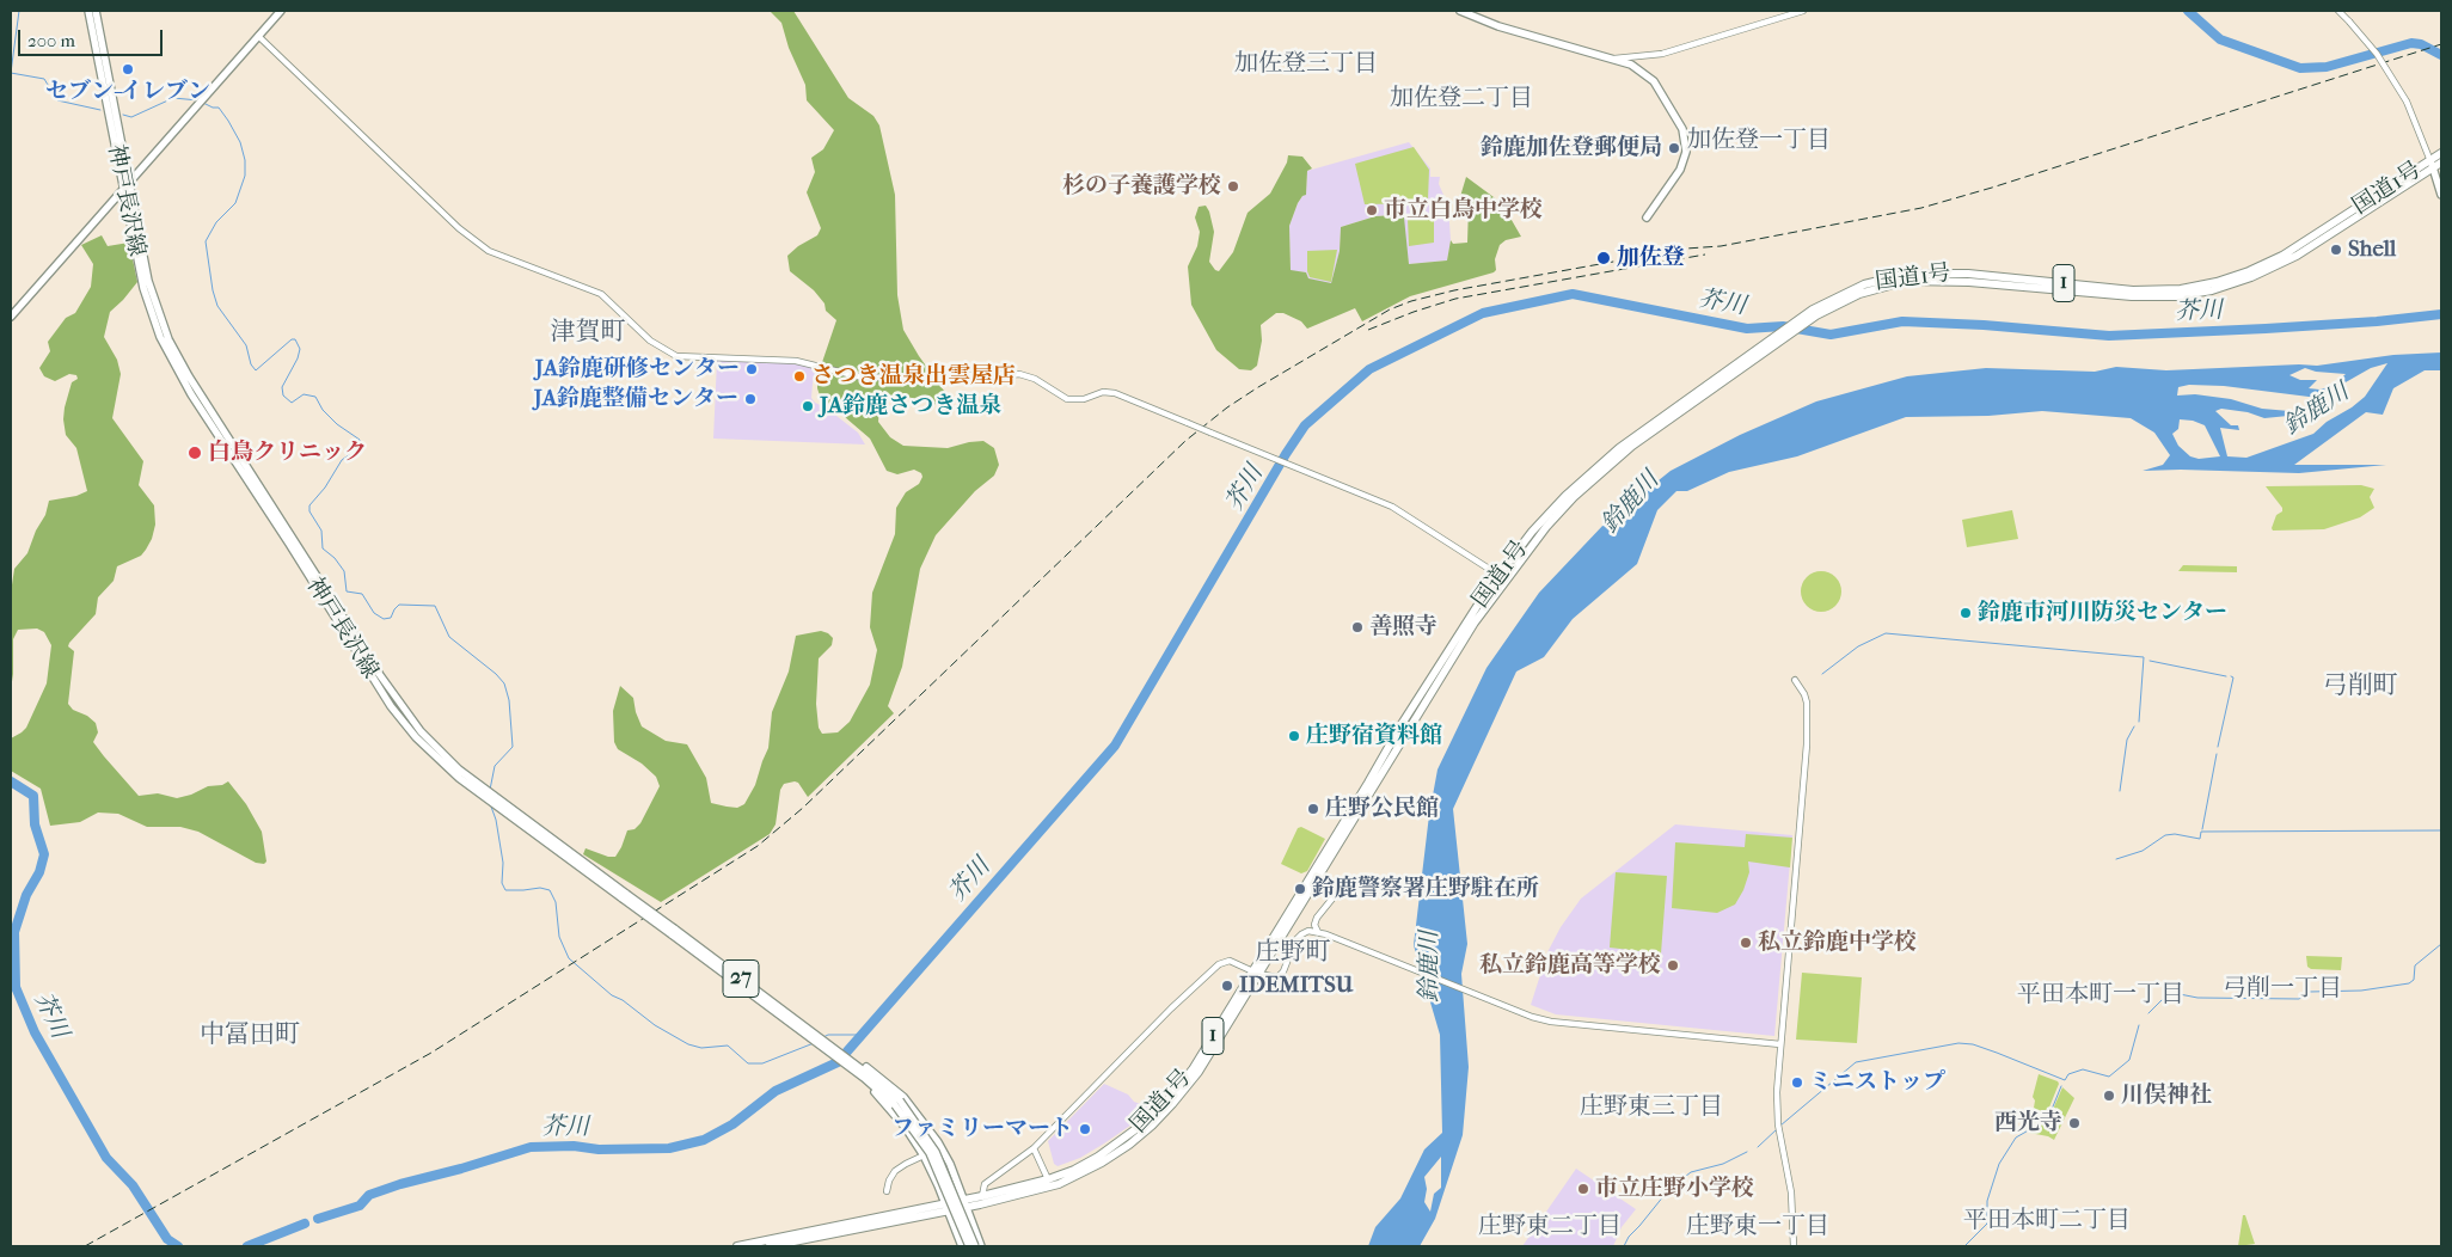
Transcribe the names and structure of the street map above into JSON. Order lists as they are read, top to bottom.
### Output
{
  "streets": {
    "highway": ["国道1号", "1"],
    "main road": ["神戸長沢線", "27"]
  },
  "crossings": [
    ["国道1号", "神戸長沢線"]
  ],
  "districts": [
    "加佐登三丁目",
    "加佐登二丁目",
    "加佐登一丁目",
    "津賀町",
    "弓削町",
    "庄野町",
    "弓削一丁目",
    "平田本町一丁目",
    "中冨田町",
    "庄野東三丁目",
    "平田本町二丁目",
    "庄野東二丁目",
    "庄野東一丁目"
  ],
  "water": ["芥川", "鈴鹿川"],
  "places": [
    "セブン-イレブン",
    "鈴鹿加佐登郵便局",
    "杉の子養護学校",
    "市立白鳥中学校",
    "Shell",
    "加佐登",
    "JA鈴鹿研修センター",
    "さつき温泉出雲屋店",
    "JA鈴鹿整備センター",
    "JA鈴鹿さつき温泉",
    "白鳥クリニック",
    "鈴鹿市河川防災センター",
    "善照寺",
    "庄野宿資料館",
    "庄野公民館",
    "鈴鹿警察署庄野駐在所",
    "私立鈴鹿中学校",
    "私立鈴鹿高等学校",
    "IDEMITSU",
    "ミニストップ",
    "川俣神社",
    "西光寺",
    "ファミリーマート",
    "市立庄野小学校"
  ],
  "scale_bar": "200 m"
}
